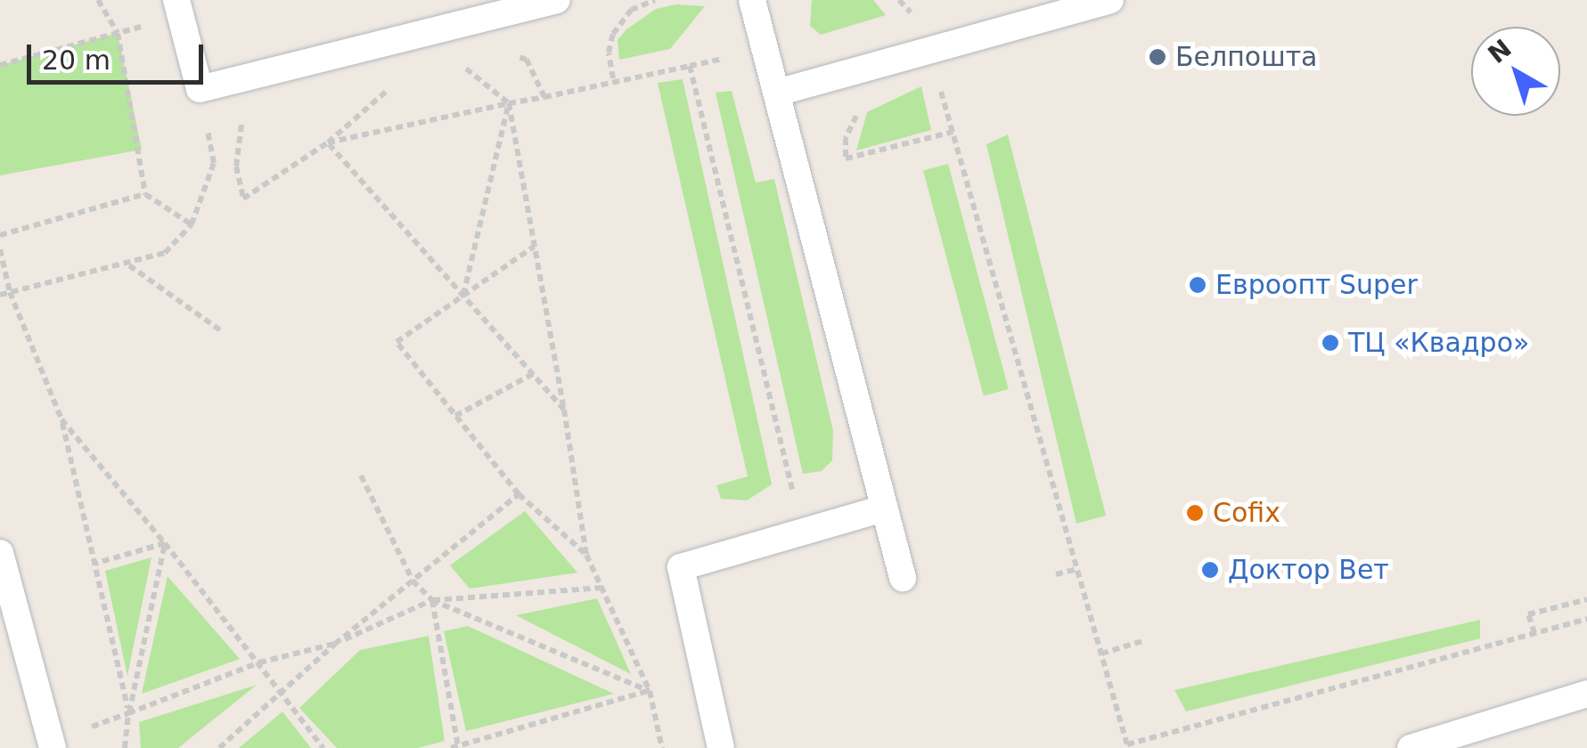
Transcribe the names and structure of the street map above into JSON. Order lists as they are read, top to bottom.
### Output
{
  "places": [
    "Белпошта",
    "Евроопт Super",
    "ТЦ «Квадро»",
    "Cofix",
    "Доктор Вет"
  ],
  "scale_bar": "20 m",
  "north": "top left"
}
